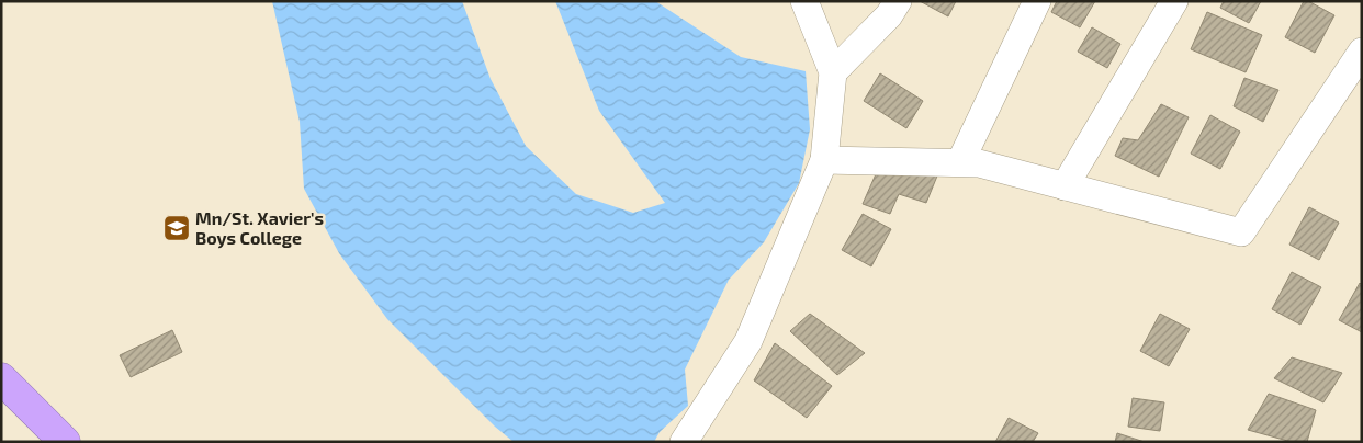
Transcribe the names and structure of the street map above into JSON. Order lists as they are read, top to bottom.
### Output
{
  "places": {
    "school or university": ["Mn/St. Xavier's Boys College"]
  }
}
